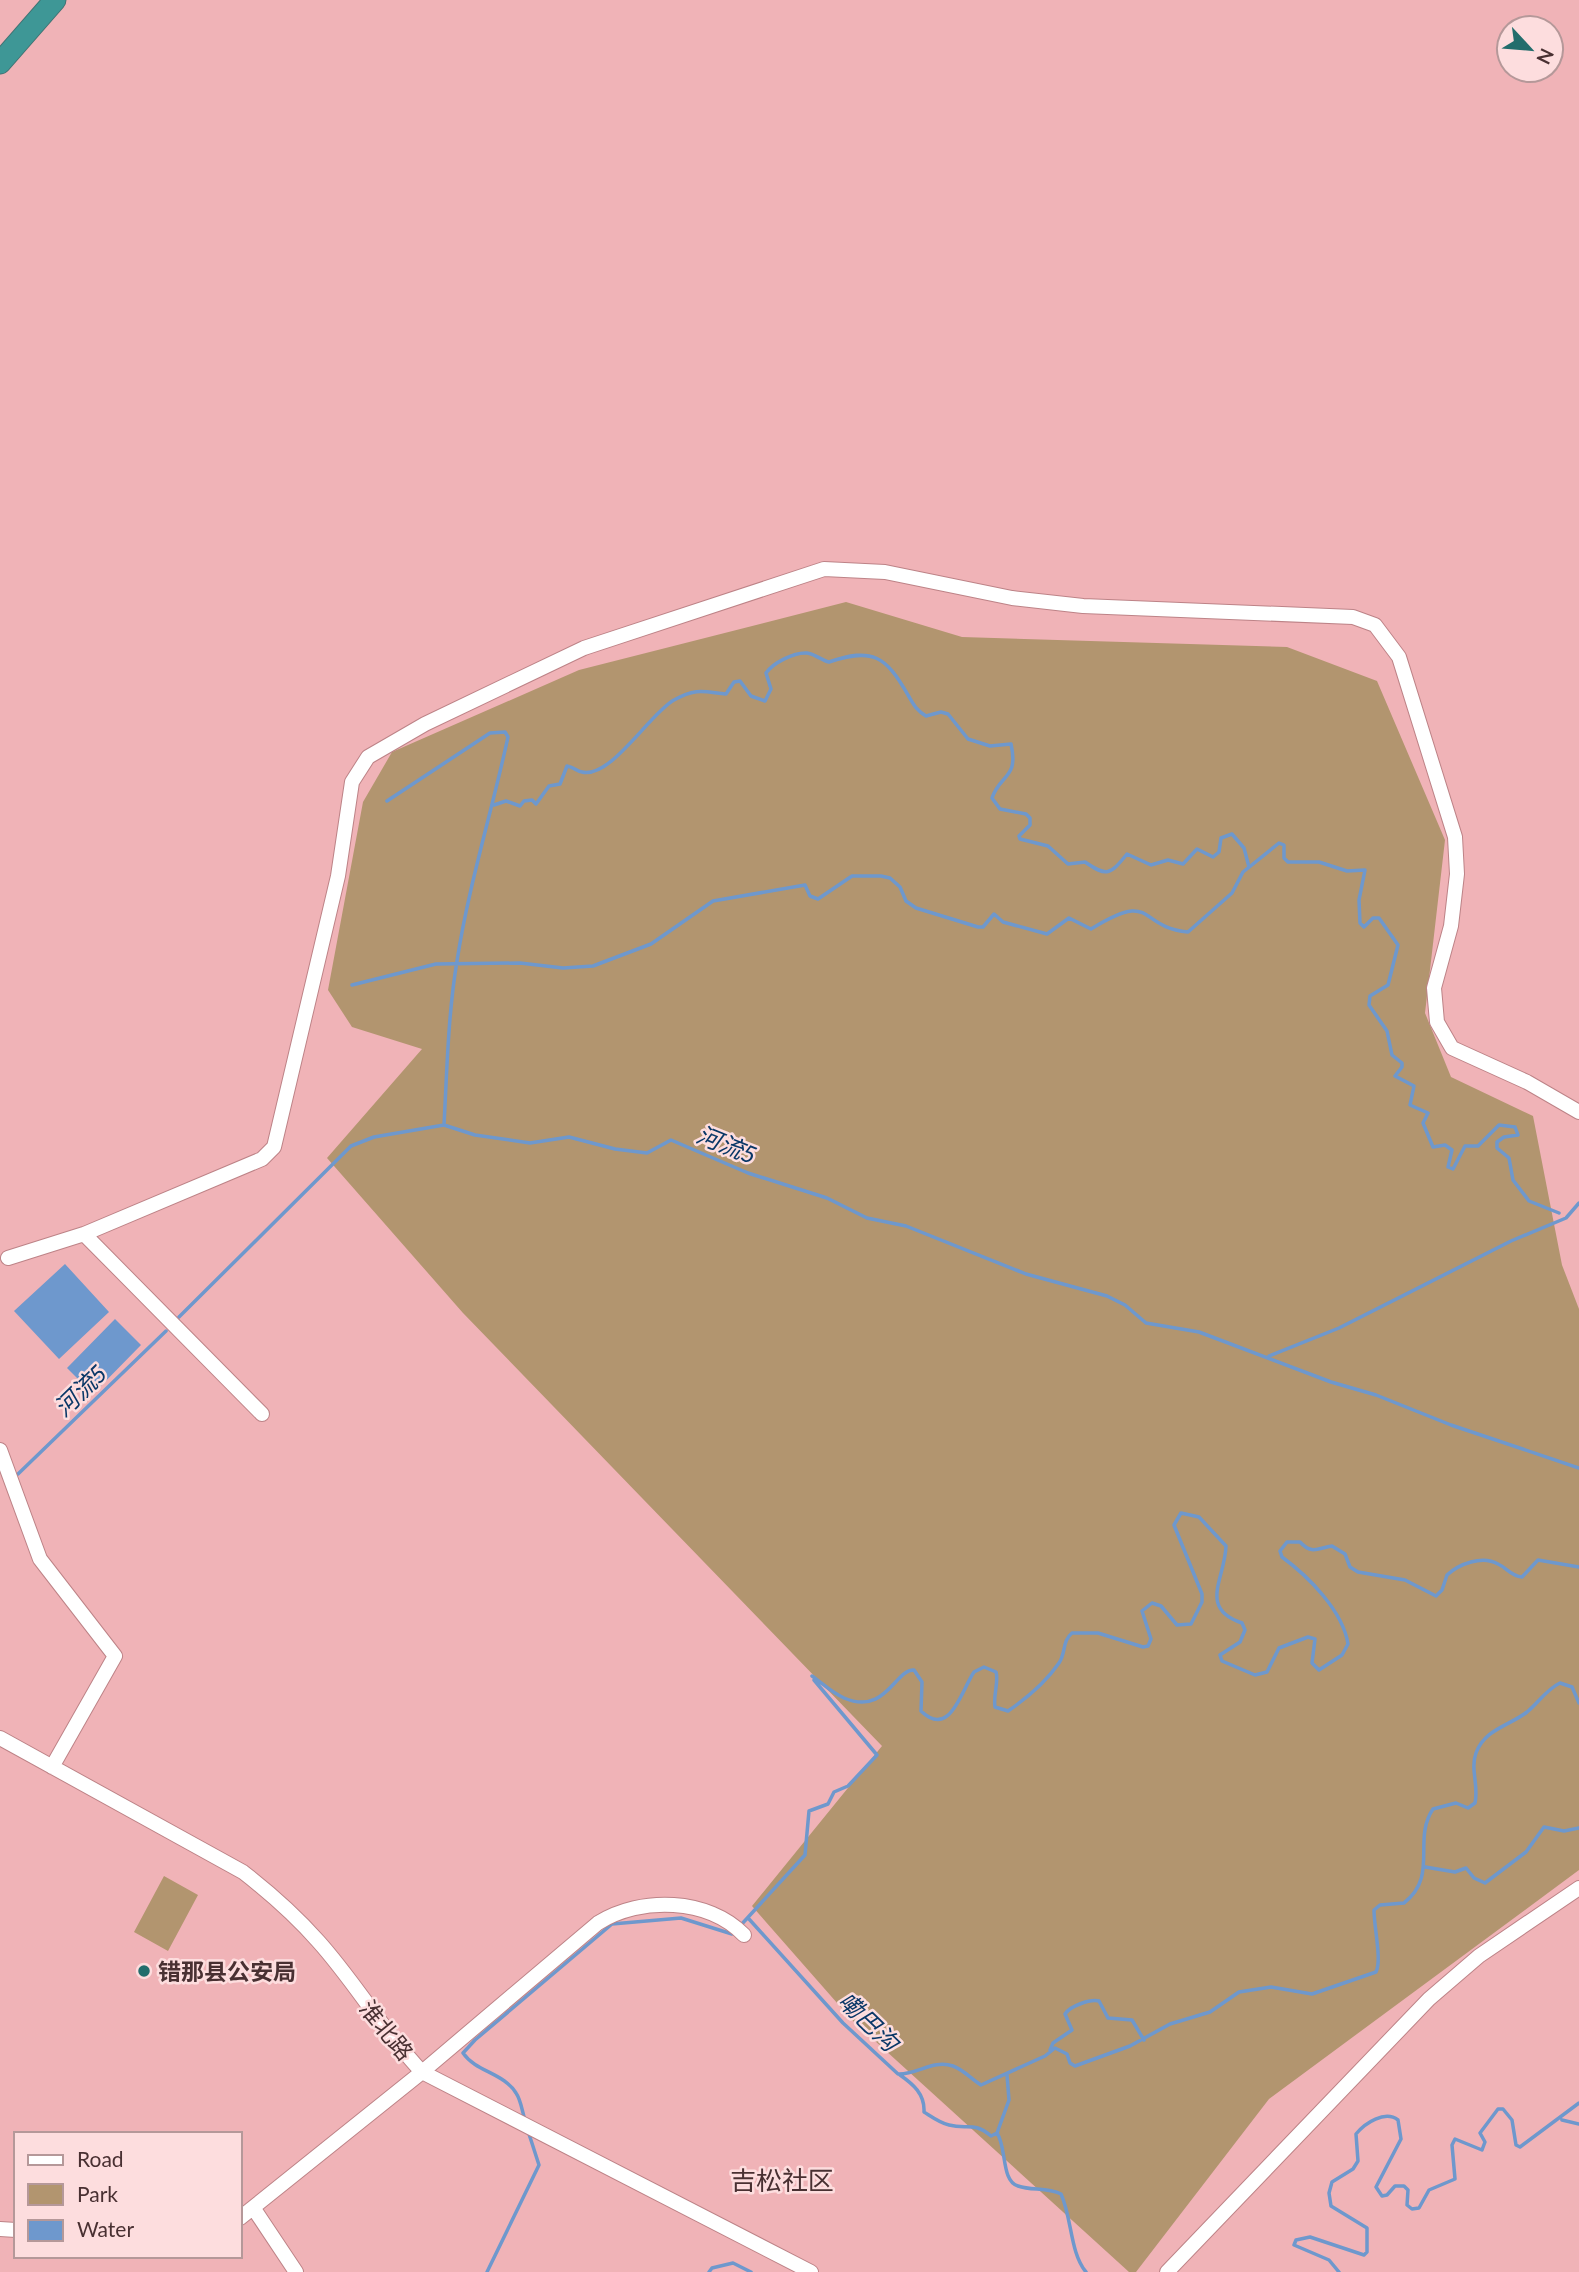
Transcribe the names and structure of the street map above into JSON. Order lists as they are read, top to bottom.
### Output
{
  "streets": {
    "street": ["淮北路"]
  },
  "districts": ["吉松社区"],
  "water": ["河流5", "嘞巴沟"],
  "places": ["错那县公安局"],
  "legend": ["Road", "Park", "Water"],
  "north": "bottom right"
}
